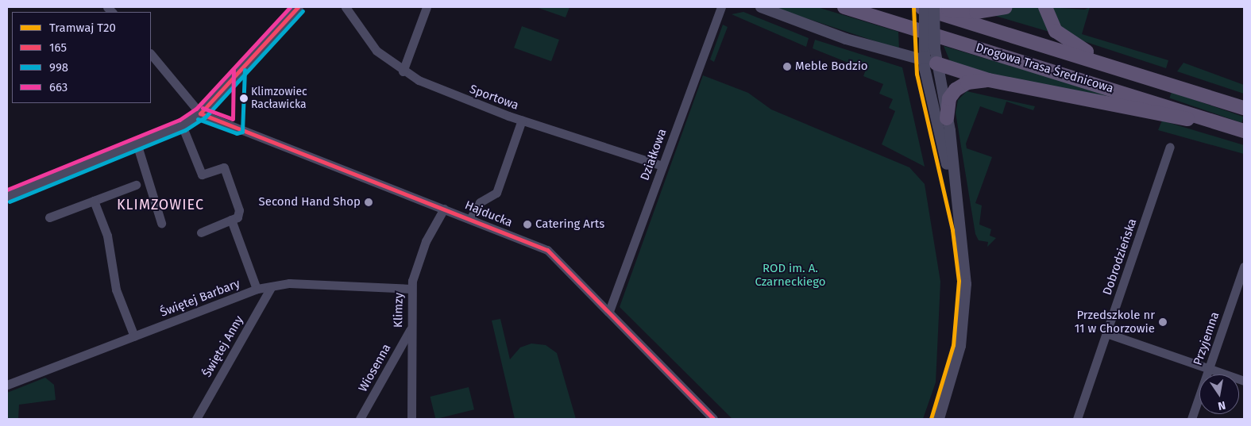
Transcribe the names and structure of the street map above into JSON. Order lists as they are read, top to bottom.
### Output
{
  "streets": {
    "main road": ["Drogowa Trasa Średnicowa"],
    "street": [
      "Sportowa",
      "Działkowa",
      "Hajducka",
      "Dobrodzieńska",
      "Świętej Barbary",
      "Klimzy",
      "Przyjemna",
      "Świętej Anny",
      "Wiosenna"
    ]
  },
  "crossings": [
    ["Sportowa", "Działkowa"],
    ["Działkowa", "Hajducka"],
    ["Hajducka", "Klimzy"],
    ["Świętej Barbary", "Klimzy"],
    ["Świętej Barbary", "Świętej Anny"],
    ["Klimzy", "Wiosenna"]
  ],
  "districts": ["KLIMZOWIEC"],
  "parks": ["ROD im. A. Czarneckiego"],
  "places": [
    "Meble Bodzio",
    "Klimzowiec Racławicka",
    "Second Hand Shop",
    "Catering Arts",
    "Przedszkole nr 11 w Chorzowie"
  ],
  "lines": [
    "tram line T20",
    "transit line 165",
    "transit line 663",
    "transit line 998"
  ],
  "legend": [
    "Tramwaj T20",
    "165",
    "998",
    "663"
  ],
  "north": "bottom"
}
